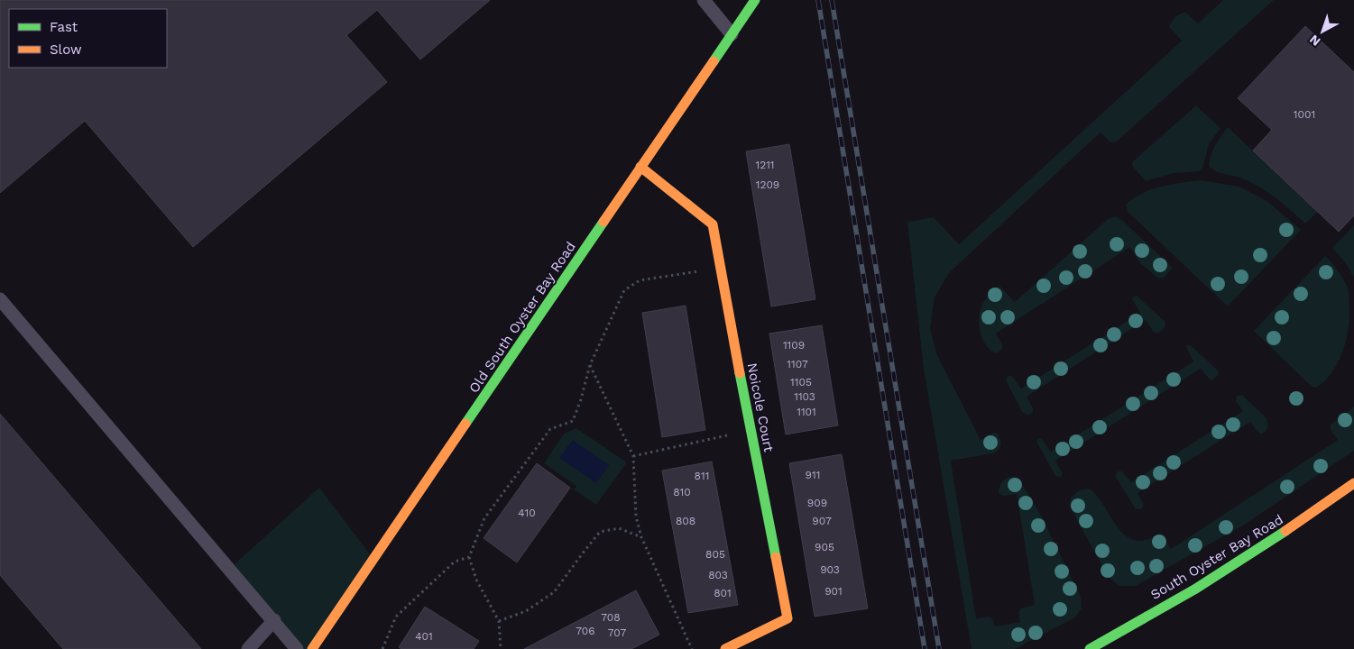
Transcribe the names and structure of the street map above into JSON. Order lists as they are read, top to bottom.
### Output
{
  "streets": {
    "street": ["Old South Oyster Bay Road", "Noicole Court", "South Oyster Bay Road"]
  },
  "crossings": [
    ["Old South Oyster Bay Road", "Noicole Court"]
  ],
  "house_numbers": [
    "1001",
    "1211",
    "1209",
    "1109",
    "1107",
    "1105",
    "1103",
    "1101",
    "911",
    "811",
    "810",
    "909",
    "410",
    "808",
    "907",
    "905",
    "805",
    "903",
    "803",
    "901",
    "801",
    "708",
    "706",
    "707",
    "401"
  ],
  "legend": ["Fast", "Slow"],
  "north": "bottom left"
}
